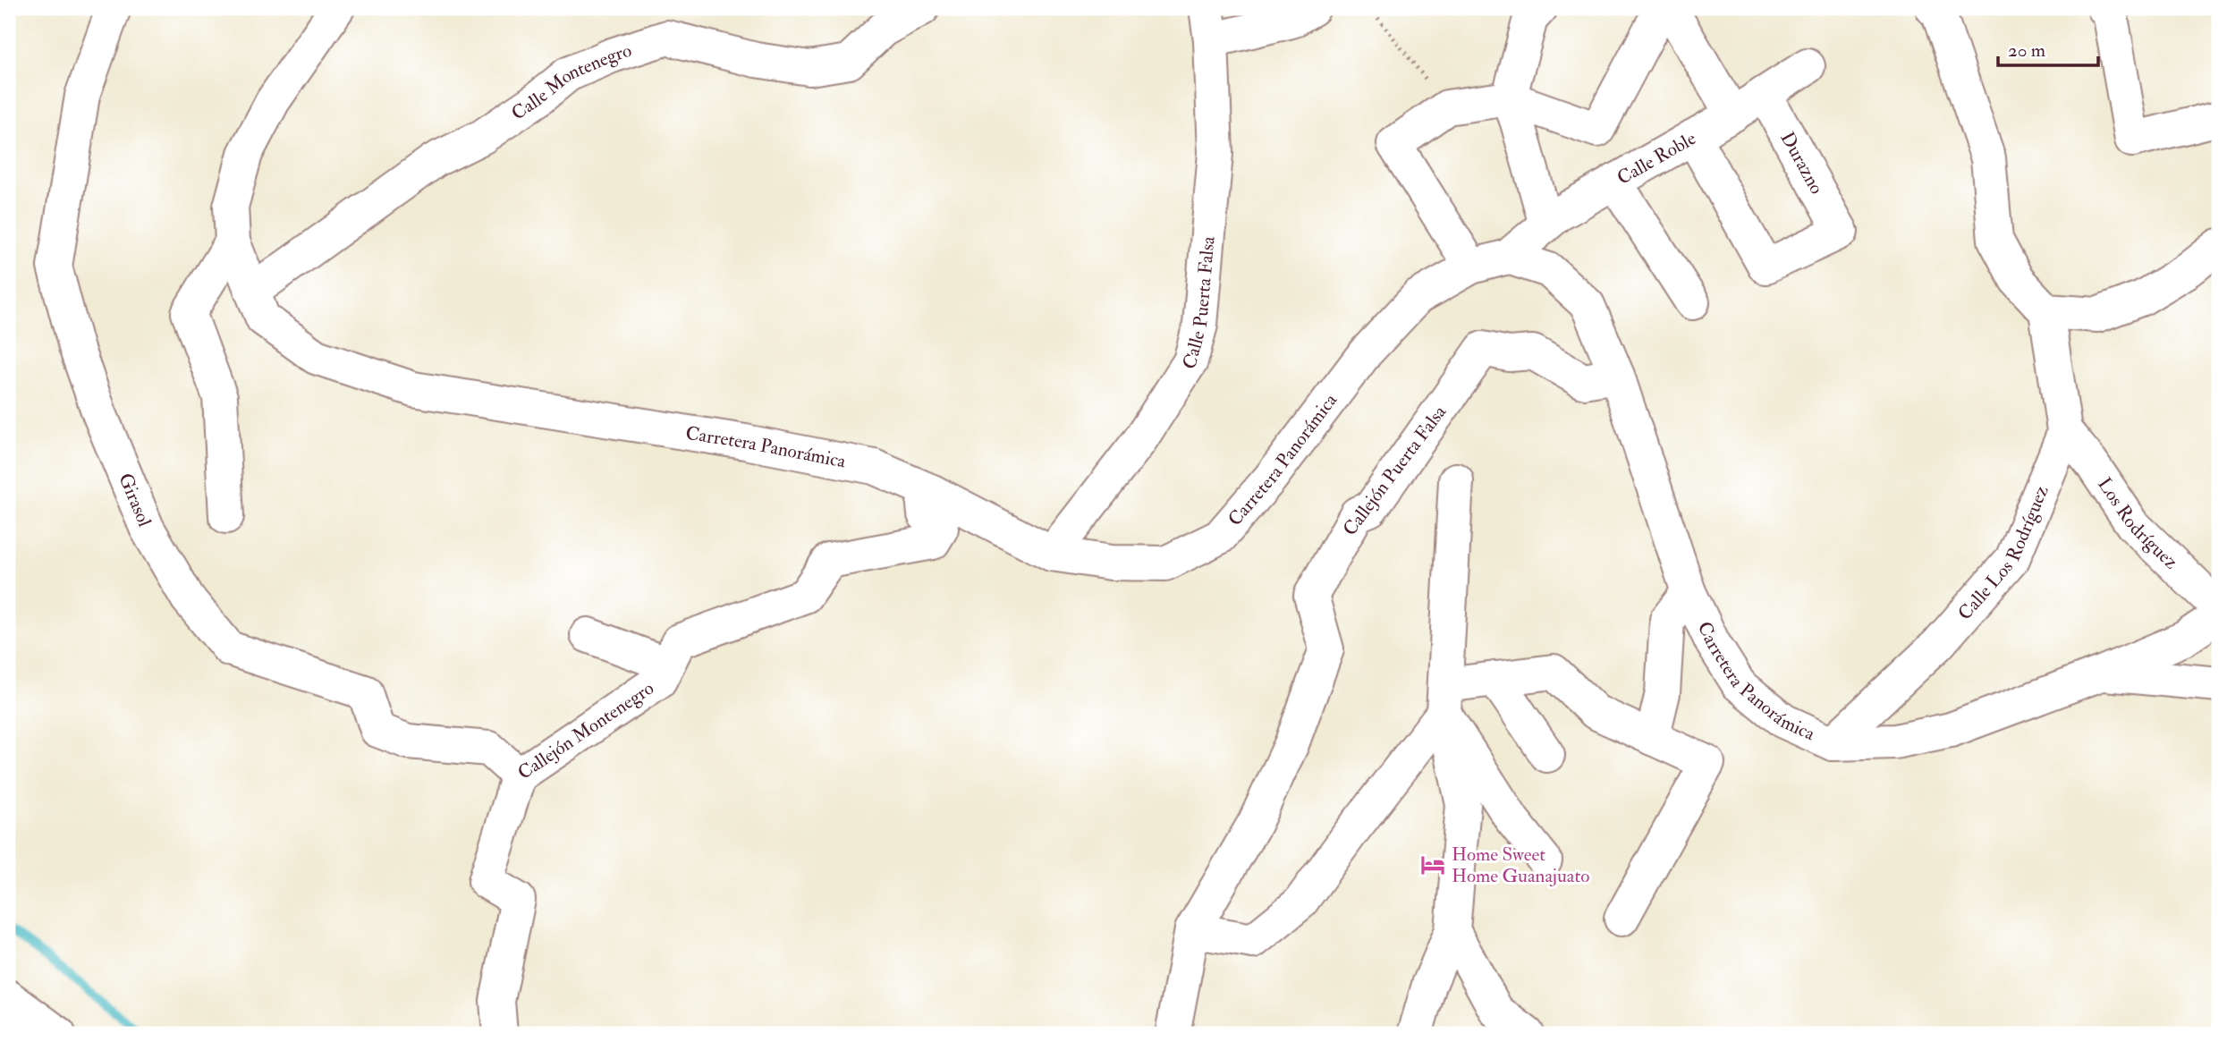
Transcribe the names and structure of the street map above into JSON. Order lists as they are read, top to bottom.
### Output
{
  "streets": {
    "street": [
      "Calle Montenegro",
      "Calle Roble",
      "Durazno",
      "Calle Puerta Falsa",
      "Carretera Panorámica",
      "Callejón Puerta Falsa",
      "Girasol",
      "Los Rodríguez",
      "Calle Los Rodríguez",
      "Callejón Montenegro"
    ]
  },
  "crossings": [
    ["Calle Montenegro", "Carretera Panorámica"],
    ["Calle Roble", "Durazno"],
    ["Calle Roble", "Carretera Panorámica"],
    ["Calle Puerta Falsa", "Carretera Panorámica"],
    ["Carretera Panorámica", "Callejón Puerta Falsa"],
    ["Carretera Panorámica", "Calle Los Rodríguez"],
    ["Carretera Panorámica", "Callejón Montenegro"],
    ["Girasol", "Callejón Montenegro"],
    ["Los Rodríguez", "Calle Los Rodríguez"]
  ],
  "places": {
    "hotel": ["Home Sweet Home Guanajuato"]
  },
  "scale_bar": "20 m"
}
